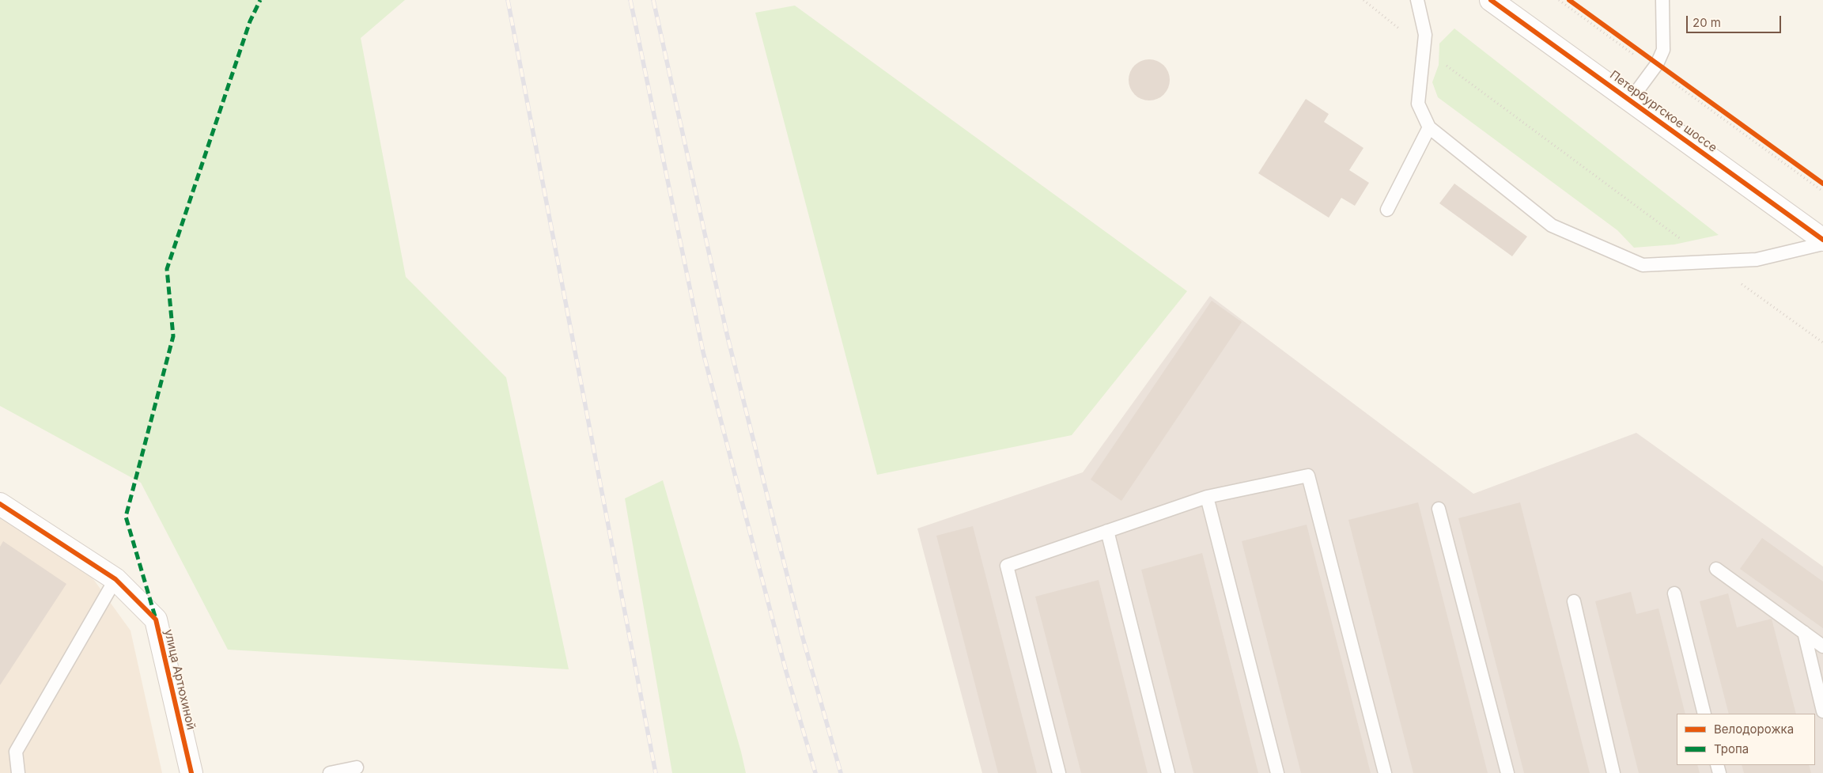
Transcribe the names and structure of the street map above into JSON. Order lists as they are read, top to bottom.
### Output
{
  "streets": {
    "street": ["Петербургское шоссе", "улица Артюхиной"]
  },
  "legend": ["Велодорожка", "Тропа"],
  "scale_bar": "20 m"
}
